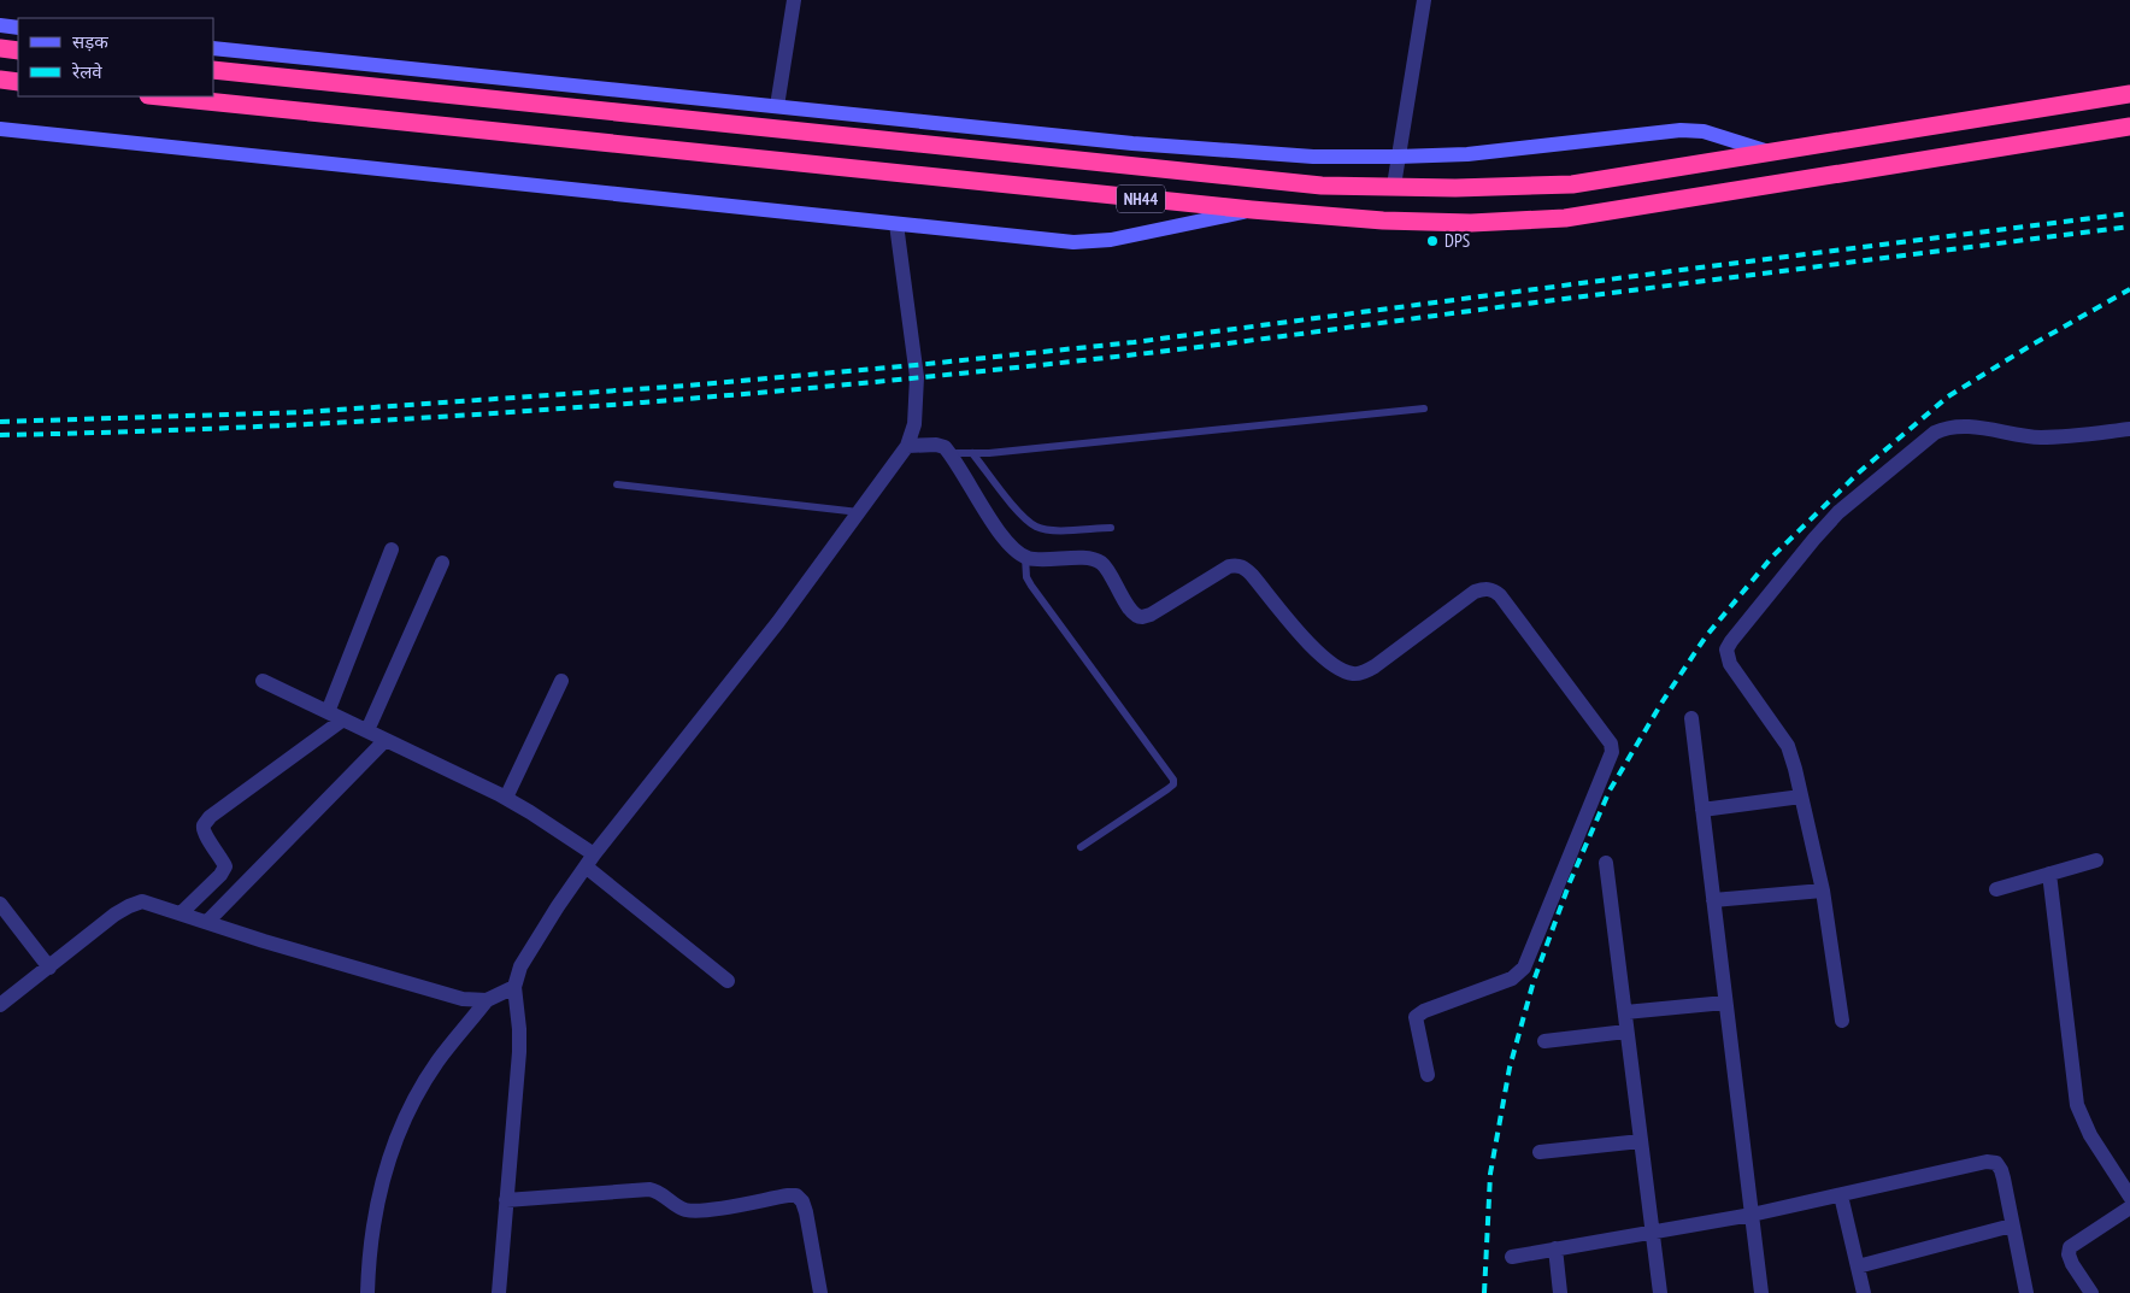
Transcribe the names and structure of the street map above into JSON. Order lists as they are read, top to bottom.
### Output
{
  "streets": {
    "highway": ["NH44"]
  },
  "places": ["DPS"],
  "legend": ["सड़क", "रेलवे"]
}
